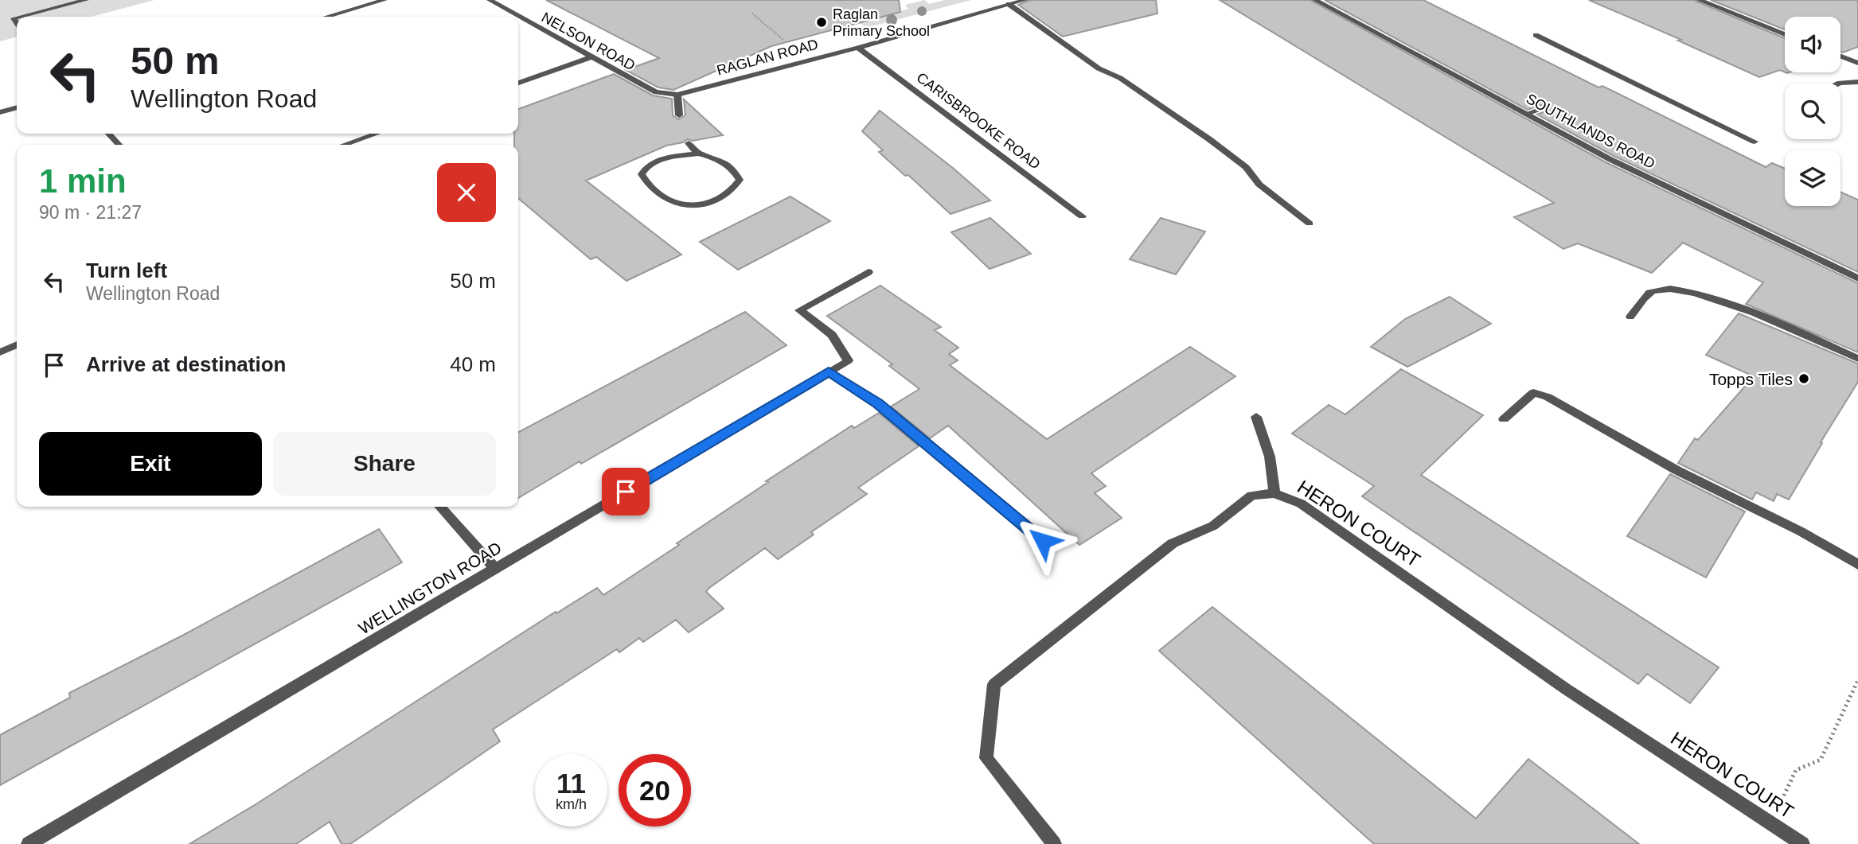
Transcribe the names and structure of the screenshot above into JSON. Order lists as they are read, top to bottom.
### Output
{
  "streets": {
    "street": [
      "NELSON ROAD",
      "RAGLAN ROAD",
      "CARISBROOKE ROAD",
      "SOUTHLANDS ROAD",
      "HERON COURT",
      "WELLINGTON ROAD"
    ]
  },
  "crossings": [
    ["NELSON ROAD", "RAGLAN ROAD"],
    ["RAGLAN ROAD", "CARISBROOKE ROAD"]
  ],
  "places": ["Raglan Primary School", "Topps Tiles"],
  "page": {
    "turn": ["50 m", "Wellington Road"],
    "heading": ["1 min", "90 m · 21:27"],
    "list": [
      {
        "name": "Turn left",
        "note": "Wellington Road",
        "value": "50 m"
      },
      {
        "name": "Arrive at destination",
        "value": "40 m"
      }
    ],
    "buttons": ["Exit", "Share"],
    "speed": "11 km/h",
    "limit": "20"
  }
}
